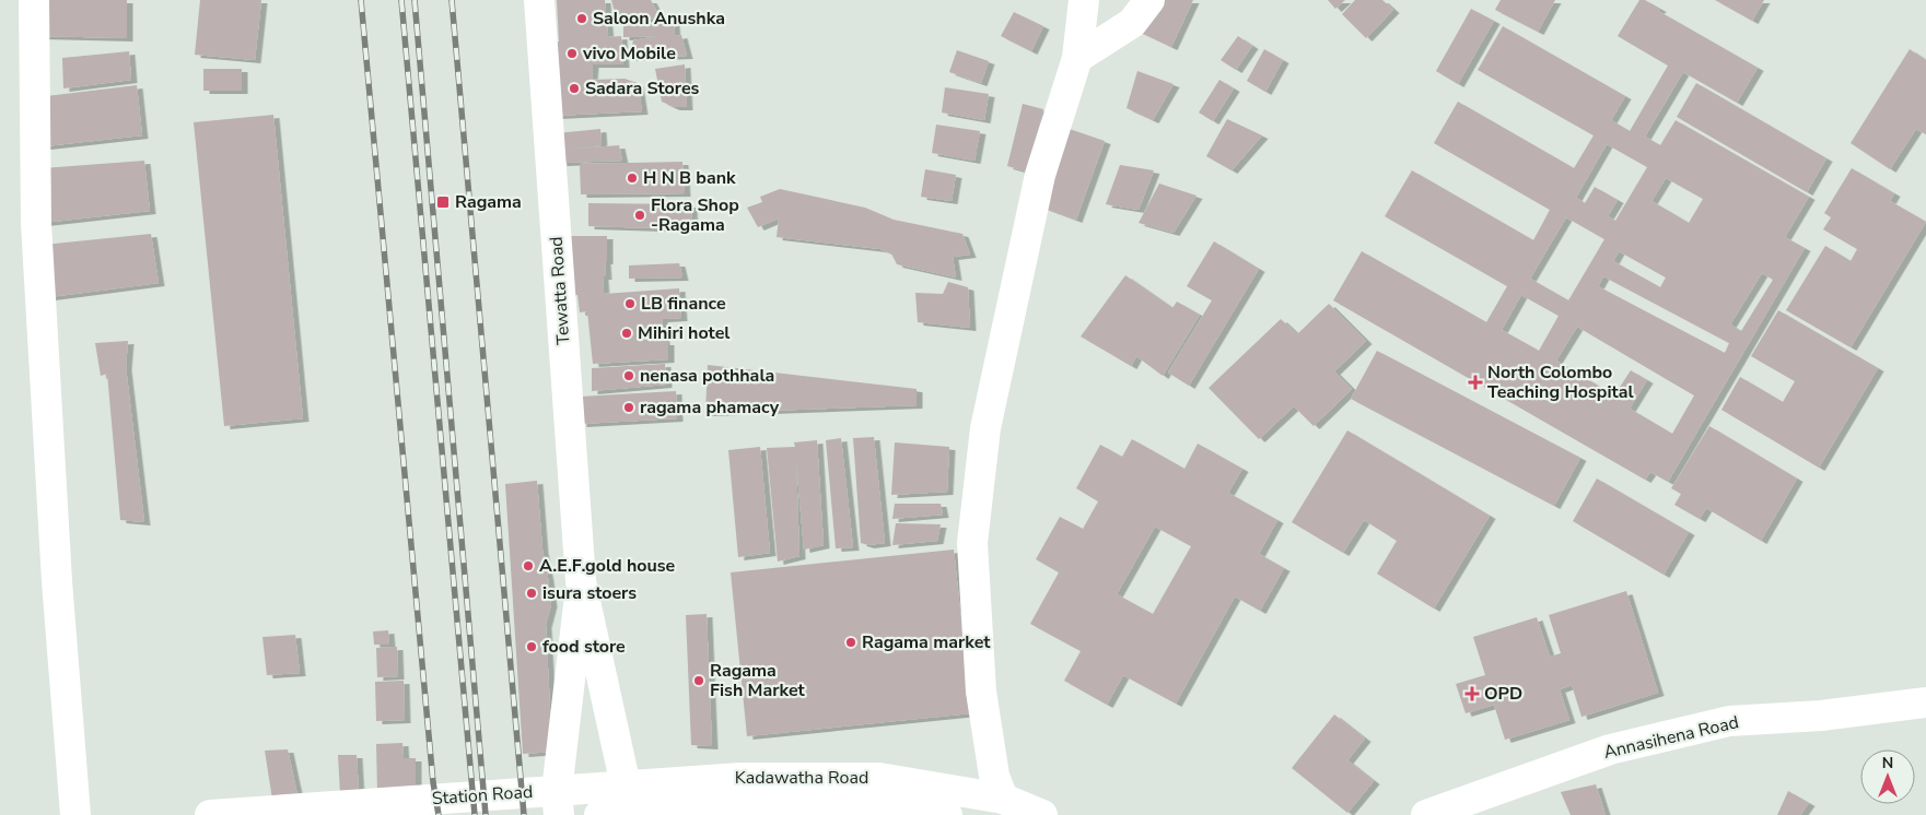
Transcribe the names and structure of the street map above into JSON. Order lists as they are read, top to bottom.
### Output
{
  "streets": {
    "street": [
      "Tewatta Road",
      "Annasihena Road",
      "Kadawatha Road",
      "Station Road"
    ]
  },
  "crossings": [
    ["Tewatta Road", "Kadawatha Road"],
    ["Tewatta Road", "Station Road"],
    ["Kadawatha Road", "Station Road"]
  ],
  "places": {
    "other": [
      "Saloon Anushka",
      "vivo Mobile",
      "Sadara Stores",
      "H N B bank",
      "Flora Shop -Ragama",
      "LB finance",
      "Mihiri hotel",
      "nenasa pothhala",
      "ragama phamacy",
      "A.E.F.gold house",
      "isura stoers",
      "Ragama market",
      "food store",
      "Ragama Fish Market"
    ],
    "transit": ["Ragama"],
    "health": ["North Colombo Teaching Hospital", "OPD"]
  },
  "north": "top"
}
